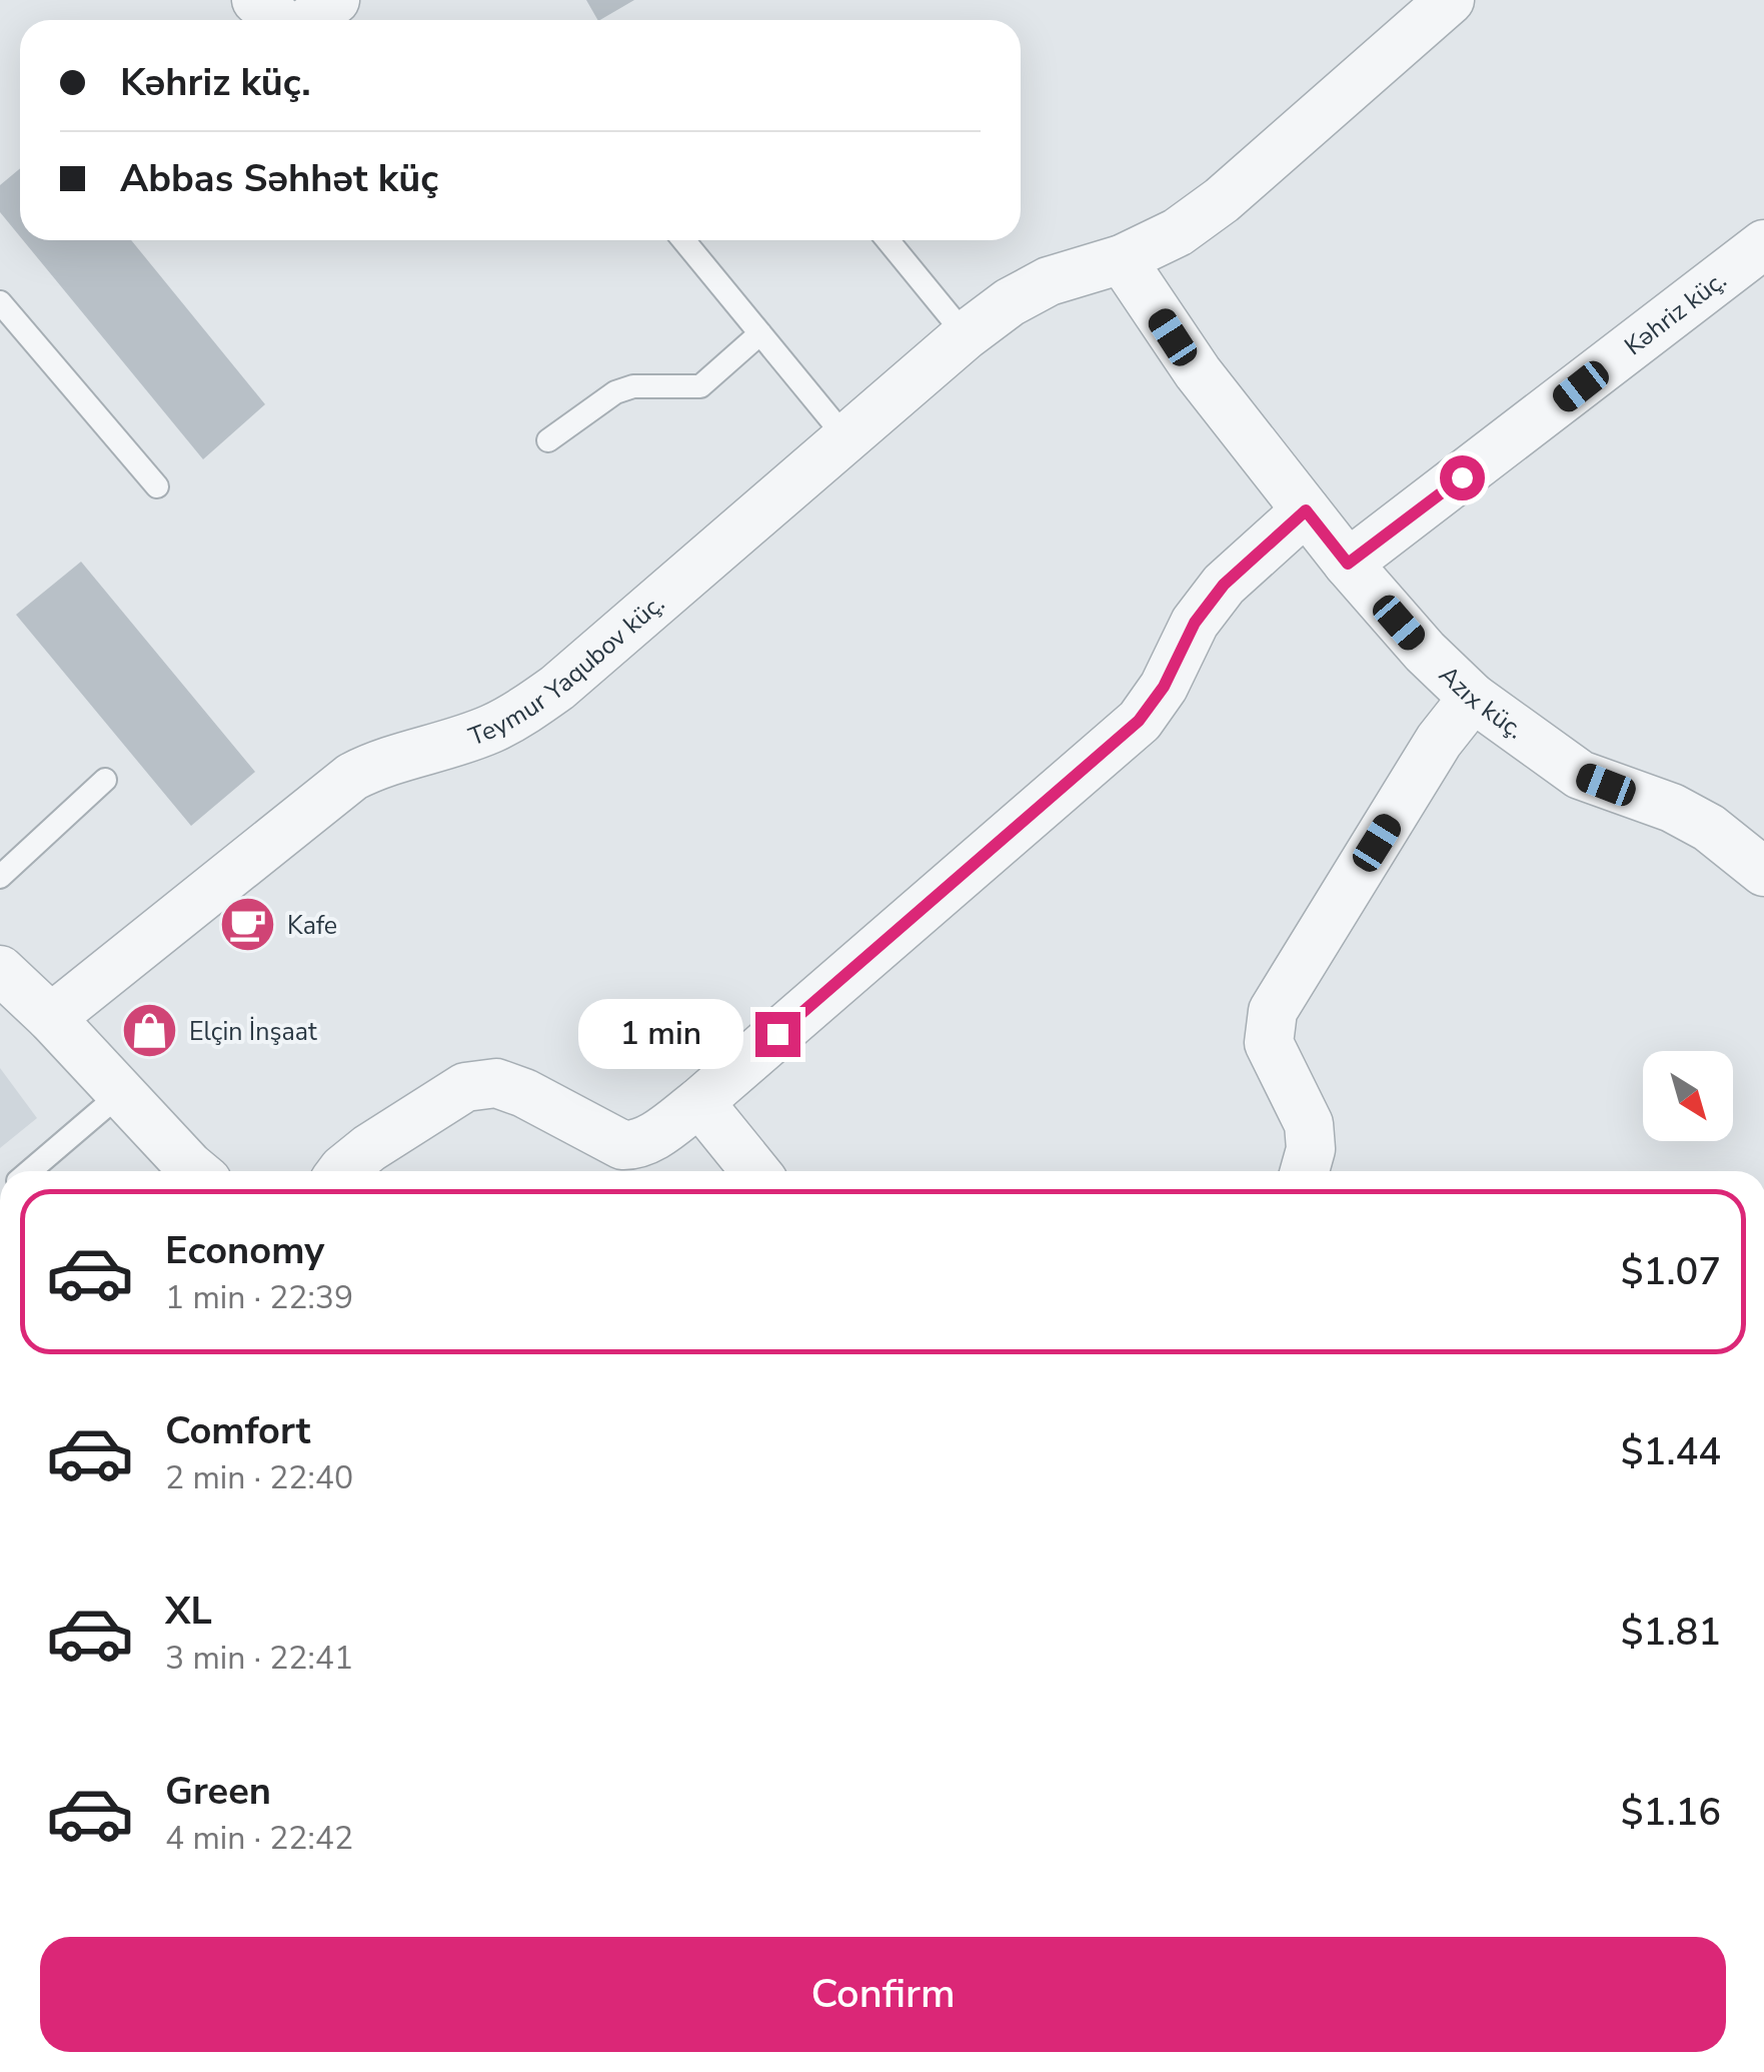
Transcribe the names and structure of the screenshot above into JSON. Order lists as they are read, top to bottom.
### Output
{
  "streets": {
    "street": ["Kəhriz küç.", "Teymur Yaqubov küç.", "Azıx küç."]
  },
  "crossings": [
    ["Kəhriz küç.", "Azıx küç."],
    ["Teymur Yaqubov küç.", "Azıx küç."]
  ],
  "places": {
    "cafe": ["Kafe"],
    "shop": ["Elçin İnşaat"]
  },
  "north": "bottom right",
  "page": {
    "banner": ["Kəhriz küç.", "Abbas Səhhət küç"],
    "bubble": "1 min",
    "list": [
      {
        "name": "Economy",
        "note": "1 min · 22:39",
        "value": "$1.07"
      },
      {
        "name": "Comfort",
        "note": "2 min · 22:40",
        "value": "$1.44"
      },
      {
        "name": "XL",
        "note": "3 min · 22:41",
        "value": "$1.81"
      },
      {
        "name": "Green",
        "note": "4 min · 22:42",
        "value": "$1.16"
      }
    ],
    "buttons": "Confirm"
  }
}
